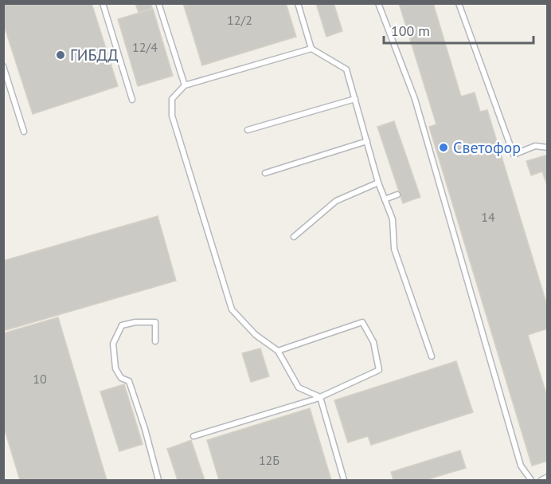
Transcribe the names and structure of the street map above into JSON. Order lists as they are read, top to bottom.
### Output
{
  "places": ["ГИБДД", "Светофор"],
  "house_numbers": [
    "12/2",
    "12/4",
    "14",
    "10",
    "12Б"
  ],
  "scale_bar": "100 m"
}
